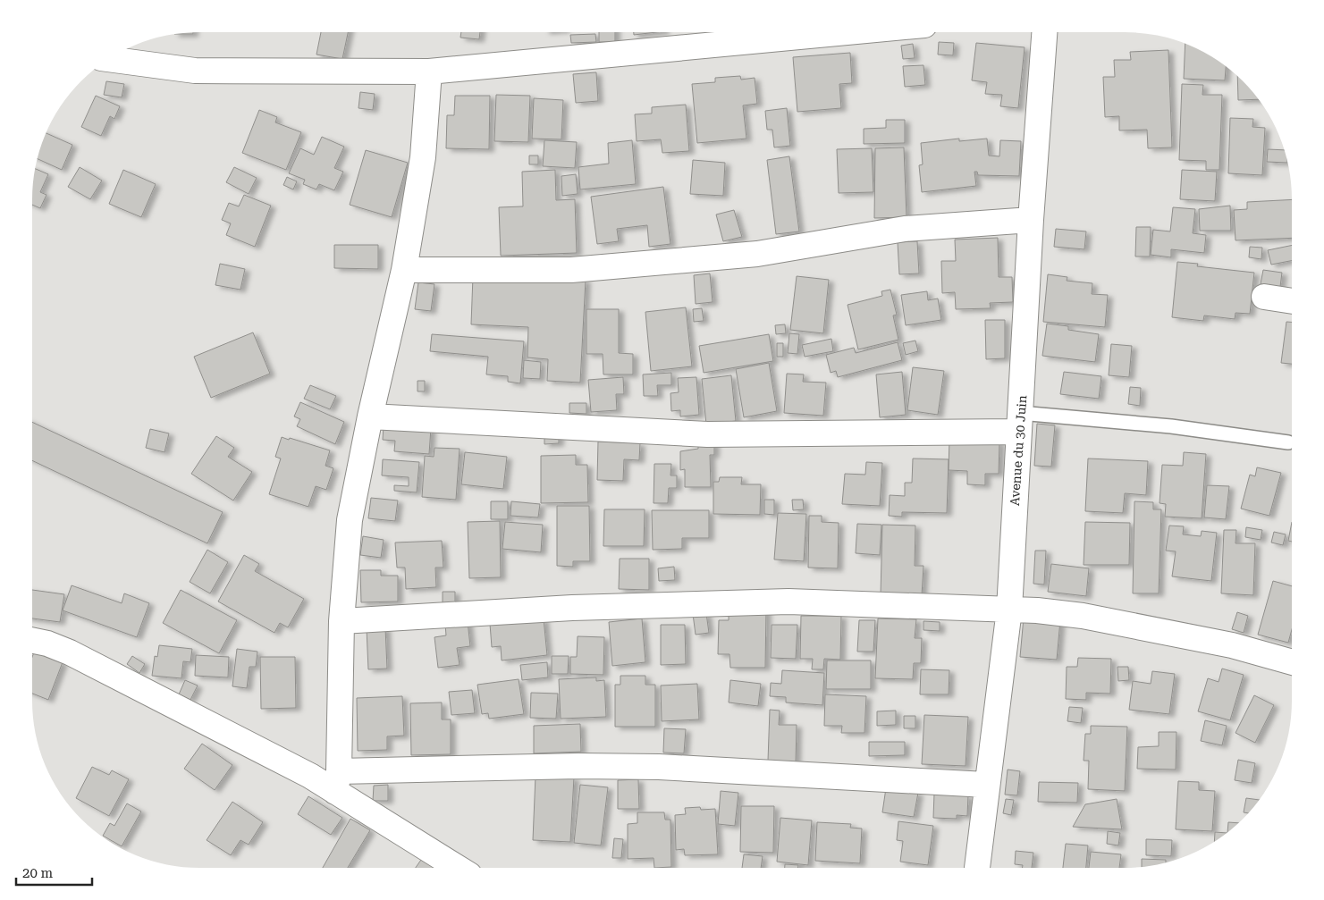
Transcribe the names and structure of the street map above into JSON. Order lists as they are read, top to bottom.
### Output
{
  "streets": {
    "street": ["Avenue du 30 Juin"]
  },
  "scale_bar": "20 m"
}
